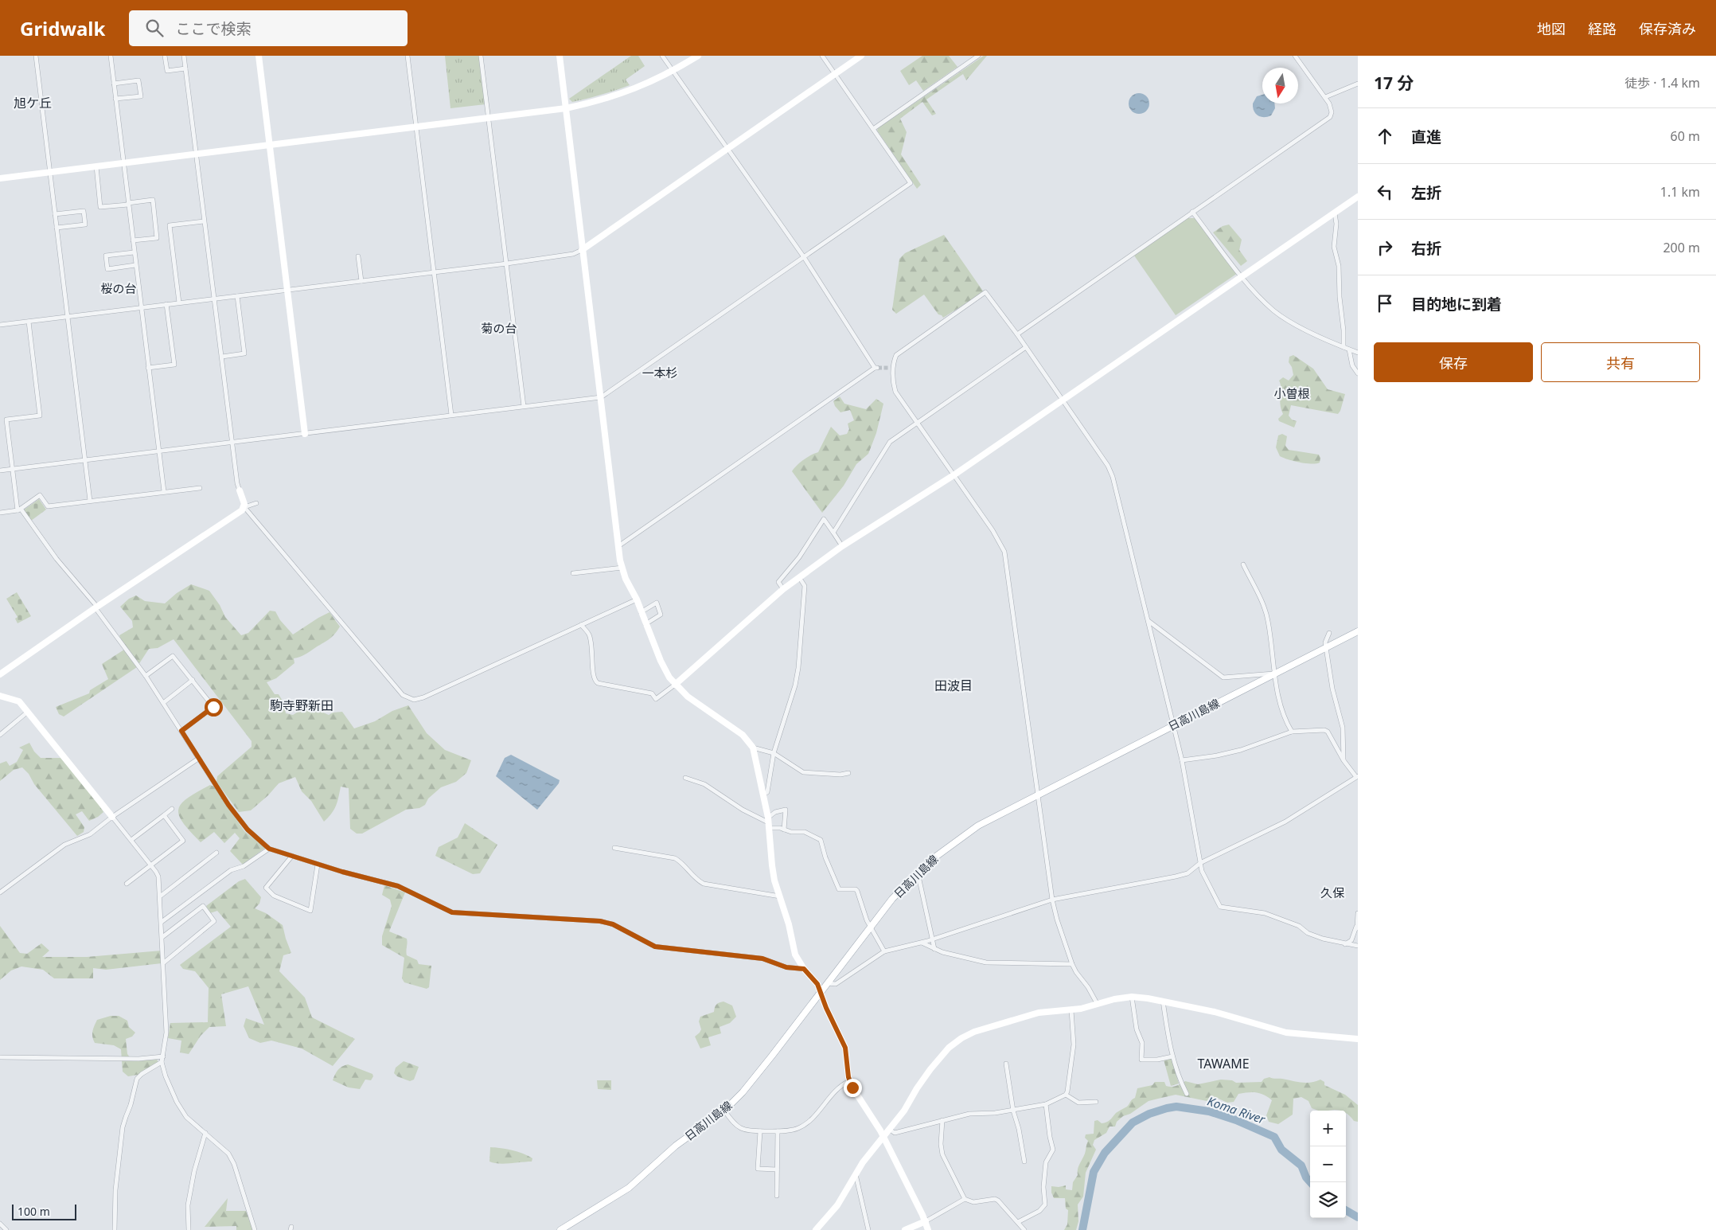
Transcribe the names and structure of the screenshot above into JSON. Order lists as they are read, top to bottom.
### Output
{
  "streets": {
    "street": ["日高川島線"]
  },
  "districts": [
    "旭ケ丘",
    "桜の台",
    "菊の台",
    "一本杉",
    "小曽根",
    "田波目",
    "駒寺野新田",
    "久保",
    "TAWAME"
  ],
  "water": ["Koma River"],
  "scale_bar": "100 m",
  "north": "bottom",
  "page": {
    "header": "Gridwalk",
    "search": "ここで検索",
    "nav": ["地図", "経路", "保存済み"],
    "heading": ["17 分", "徒歩 · 1.4 km"],
    "list": [
      ["直進", "60 m"],
      ["左折", "1.1 km"],
      ["右折", "200 m"],
      "目的地に到着"
    ],
    "buttons": ["保存", "共有"],
    "map_buttons": ["+", "−"],
    "scale": "100 m"
  }
}
